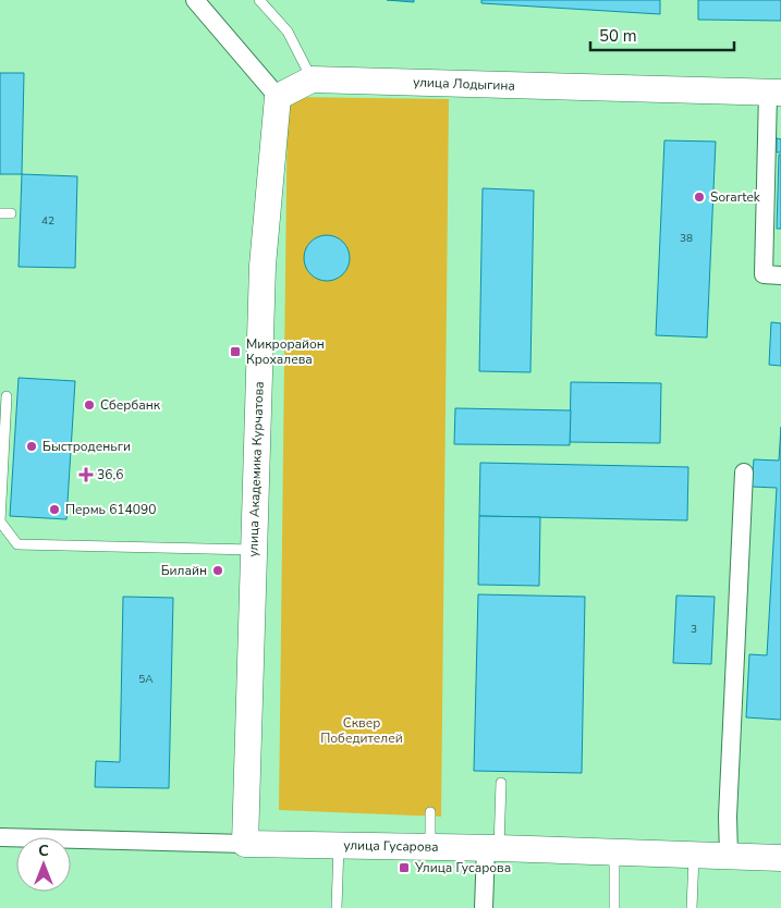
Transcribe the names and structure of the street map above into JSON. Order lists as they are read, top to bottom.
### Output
{
  "streets": {
    "street": ["улица Лодыгина", "улица Академика Курчатова", "улица Гусарова"]
  },
  "crossings": [
    ["улица Лодыгина", "улица Академика Курчатова"],
    ["улица Академика Курчатова", "улица Гусарова"]
  ],
  "parks": ["Сквер Победителей"],
  "places": {
    "other": [
      "Sorartek",
      "Сбербанк",
      "Быстроденьги",
      "Пермь 614090",
      "Билайн"
    ],
    "transit": ["Микрорайон Крохалева", "Улица Гусарова"],
    "health": ["36,6"]
  },
  "house_numbers": [
    "42",
    "38",
    "3",
    "5А"
  ],
  "scale_bar": "50 m",
  "north": "top"
}
